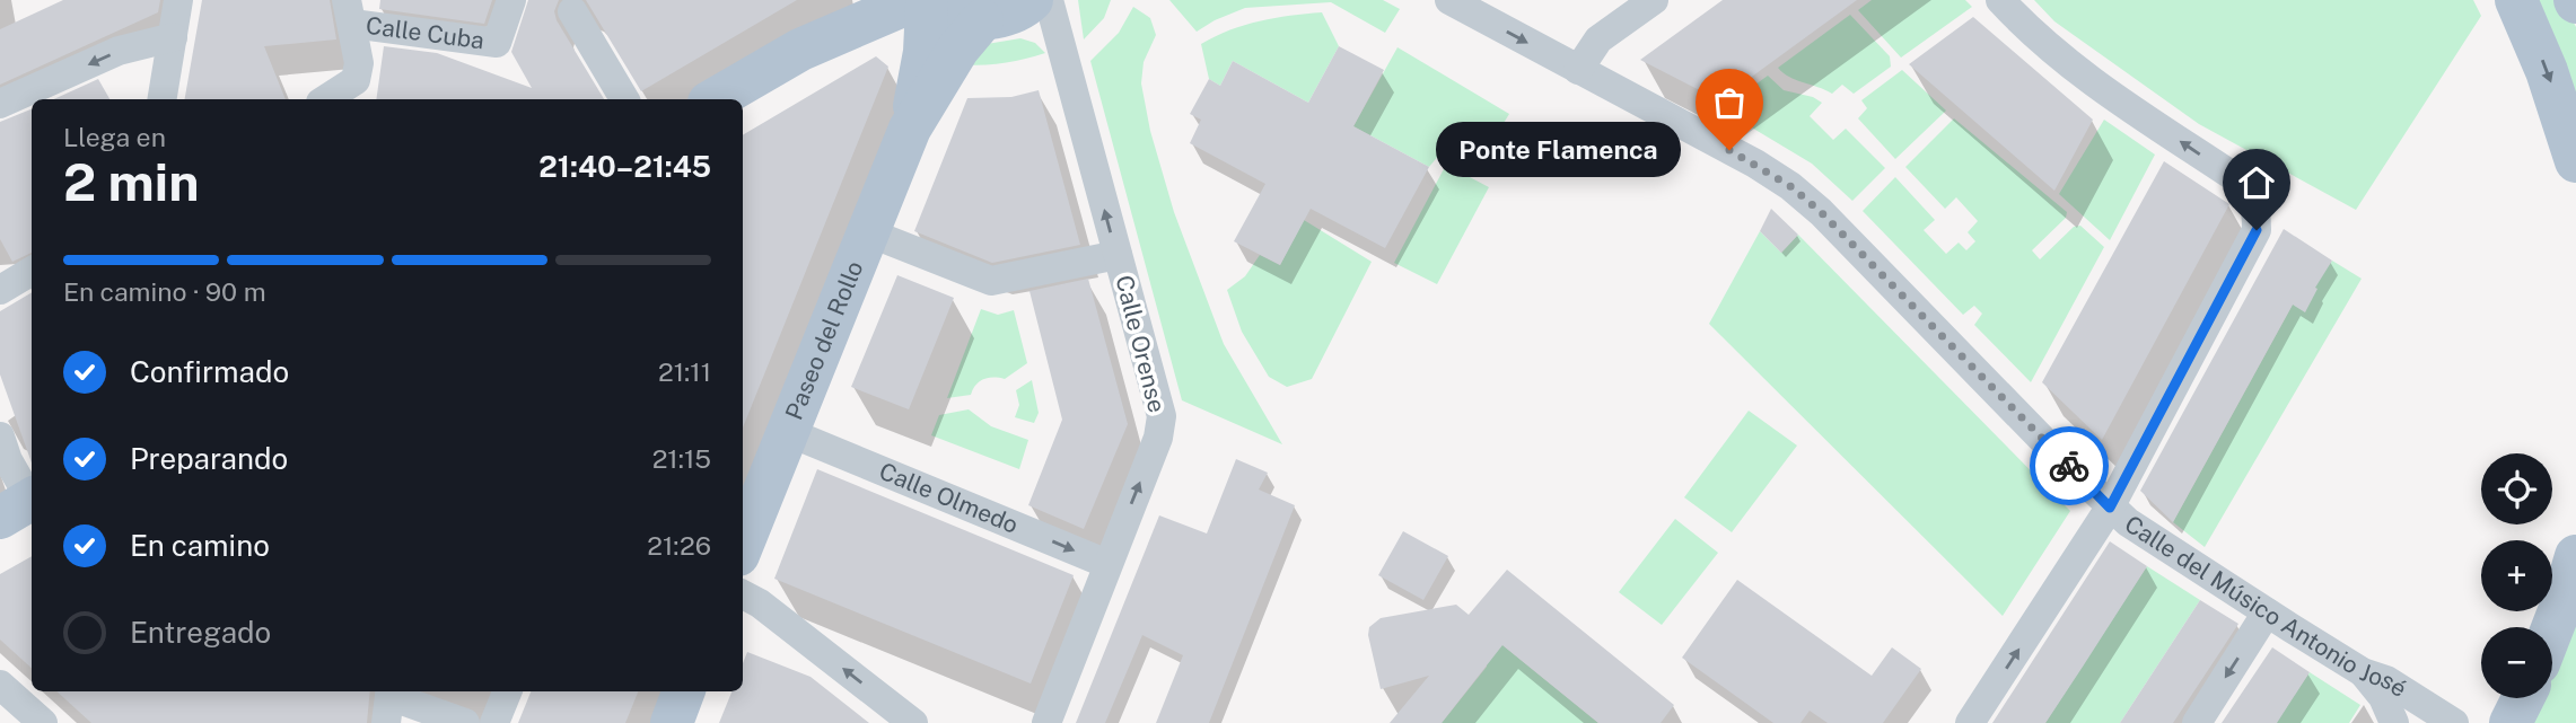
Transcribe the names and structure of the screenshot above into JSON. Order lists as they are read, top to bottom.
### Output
{
  "streets": {
    "main road": ["Paseo del Rollo"],
    "street": [
      "Calle Cuba",
      "Calle Orense",
      "Calle Olmedo",
      "Calle del Músico Antonio José"
    ]
  },
  "crossings": [
    ["Paseo del Rollo", "Calle Olmedo"],
    ["Calle Orense", "Calle Olmedo"]
  ],
  "one_way": ["Calle Orense"],
  "places": ["Ponte Flamenca"],
  "page": {
    "heading": ["2 min", "Llega en", "21:40–21:45"],
    "bubble": "Ponte Flamenca",
    "bar": "En camino · 90 m",
    "list": [
      ["Confirmado", "21:11"],
      ["Preparando", "21:15"],
      ["En camino", "21:26"],
      "Entregado"
    ],
    "map_buttons": ["+", "−"]
  }
}
